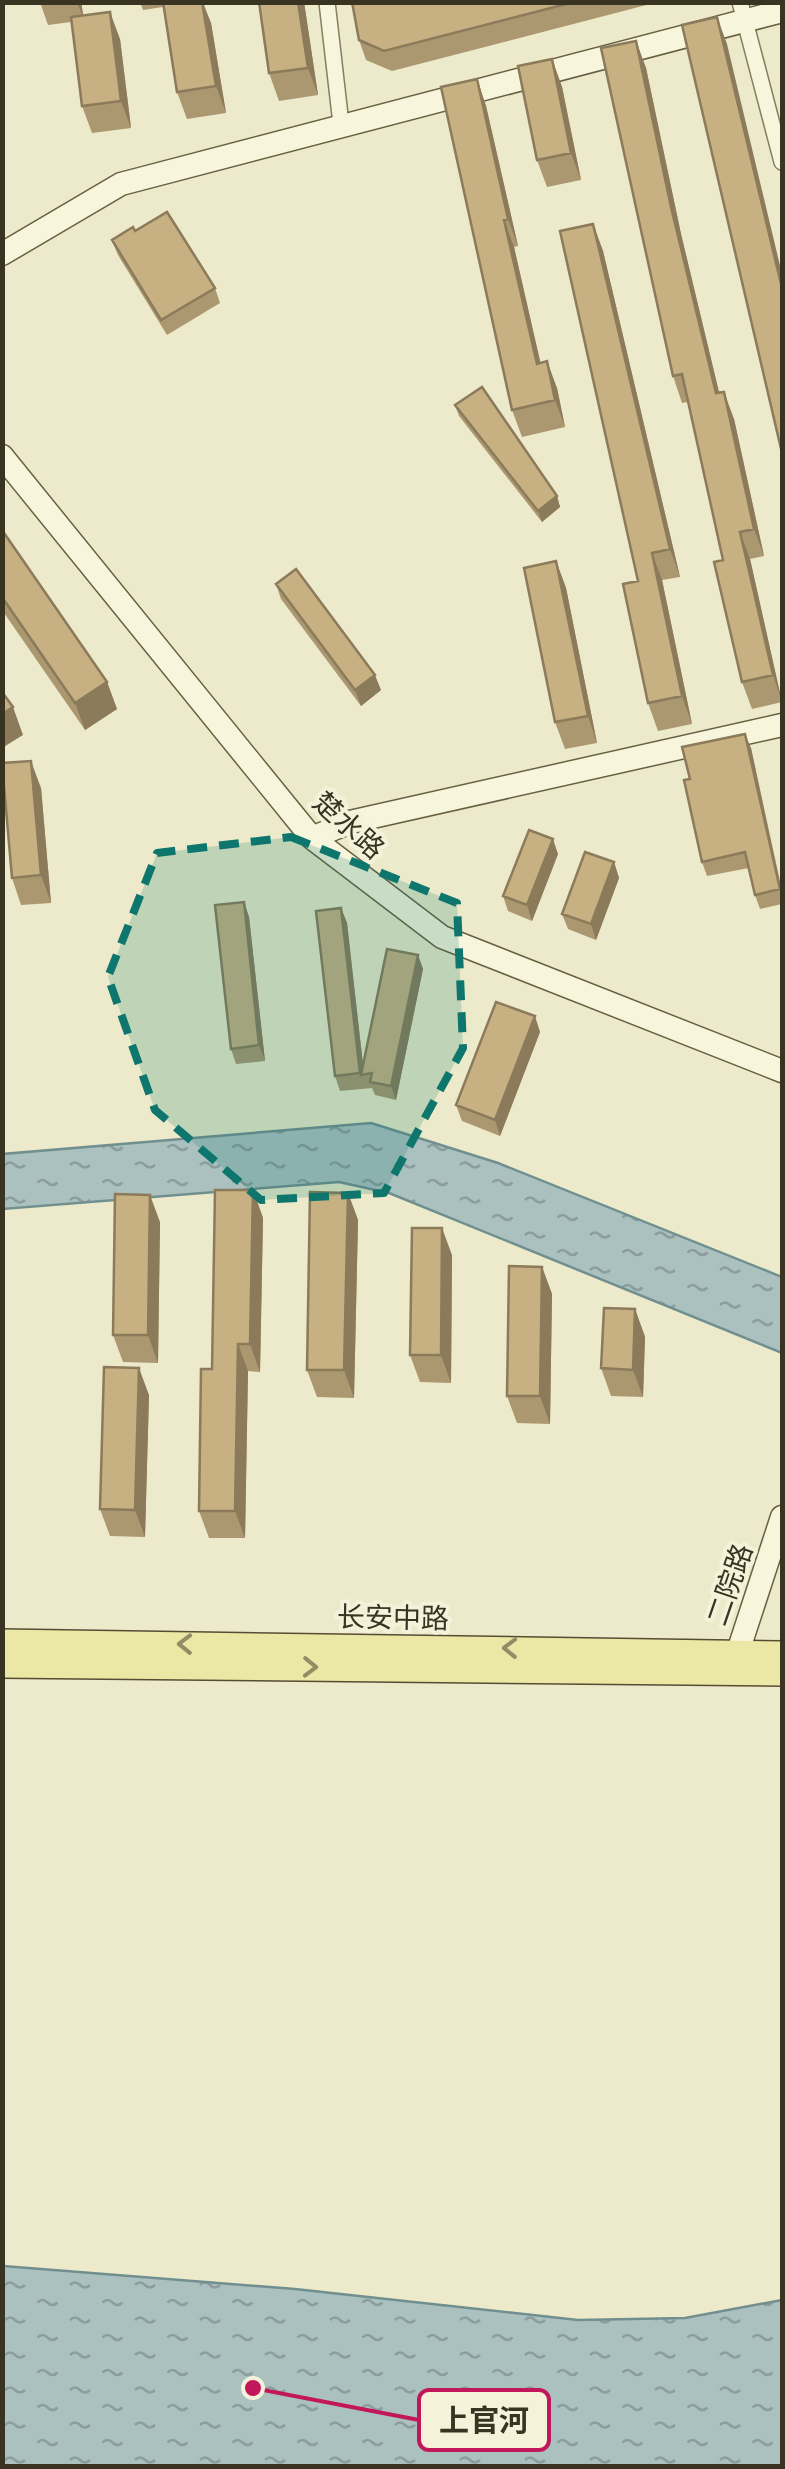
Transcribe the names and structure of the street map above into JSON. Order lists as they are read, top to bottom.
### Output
{
  "streets": {
    "main road": ["长安中路"],
    "street": ["楚水路", "二院路"]
  },
  "crossings": [
    ["二院路", "长安中路"]
  ],
  "places": ["上官河"]
}
